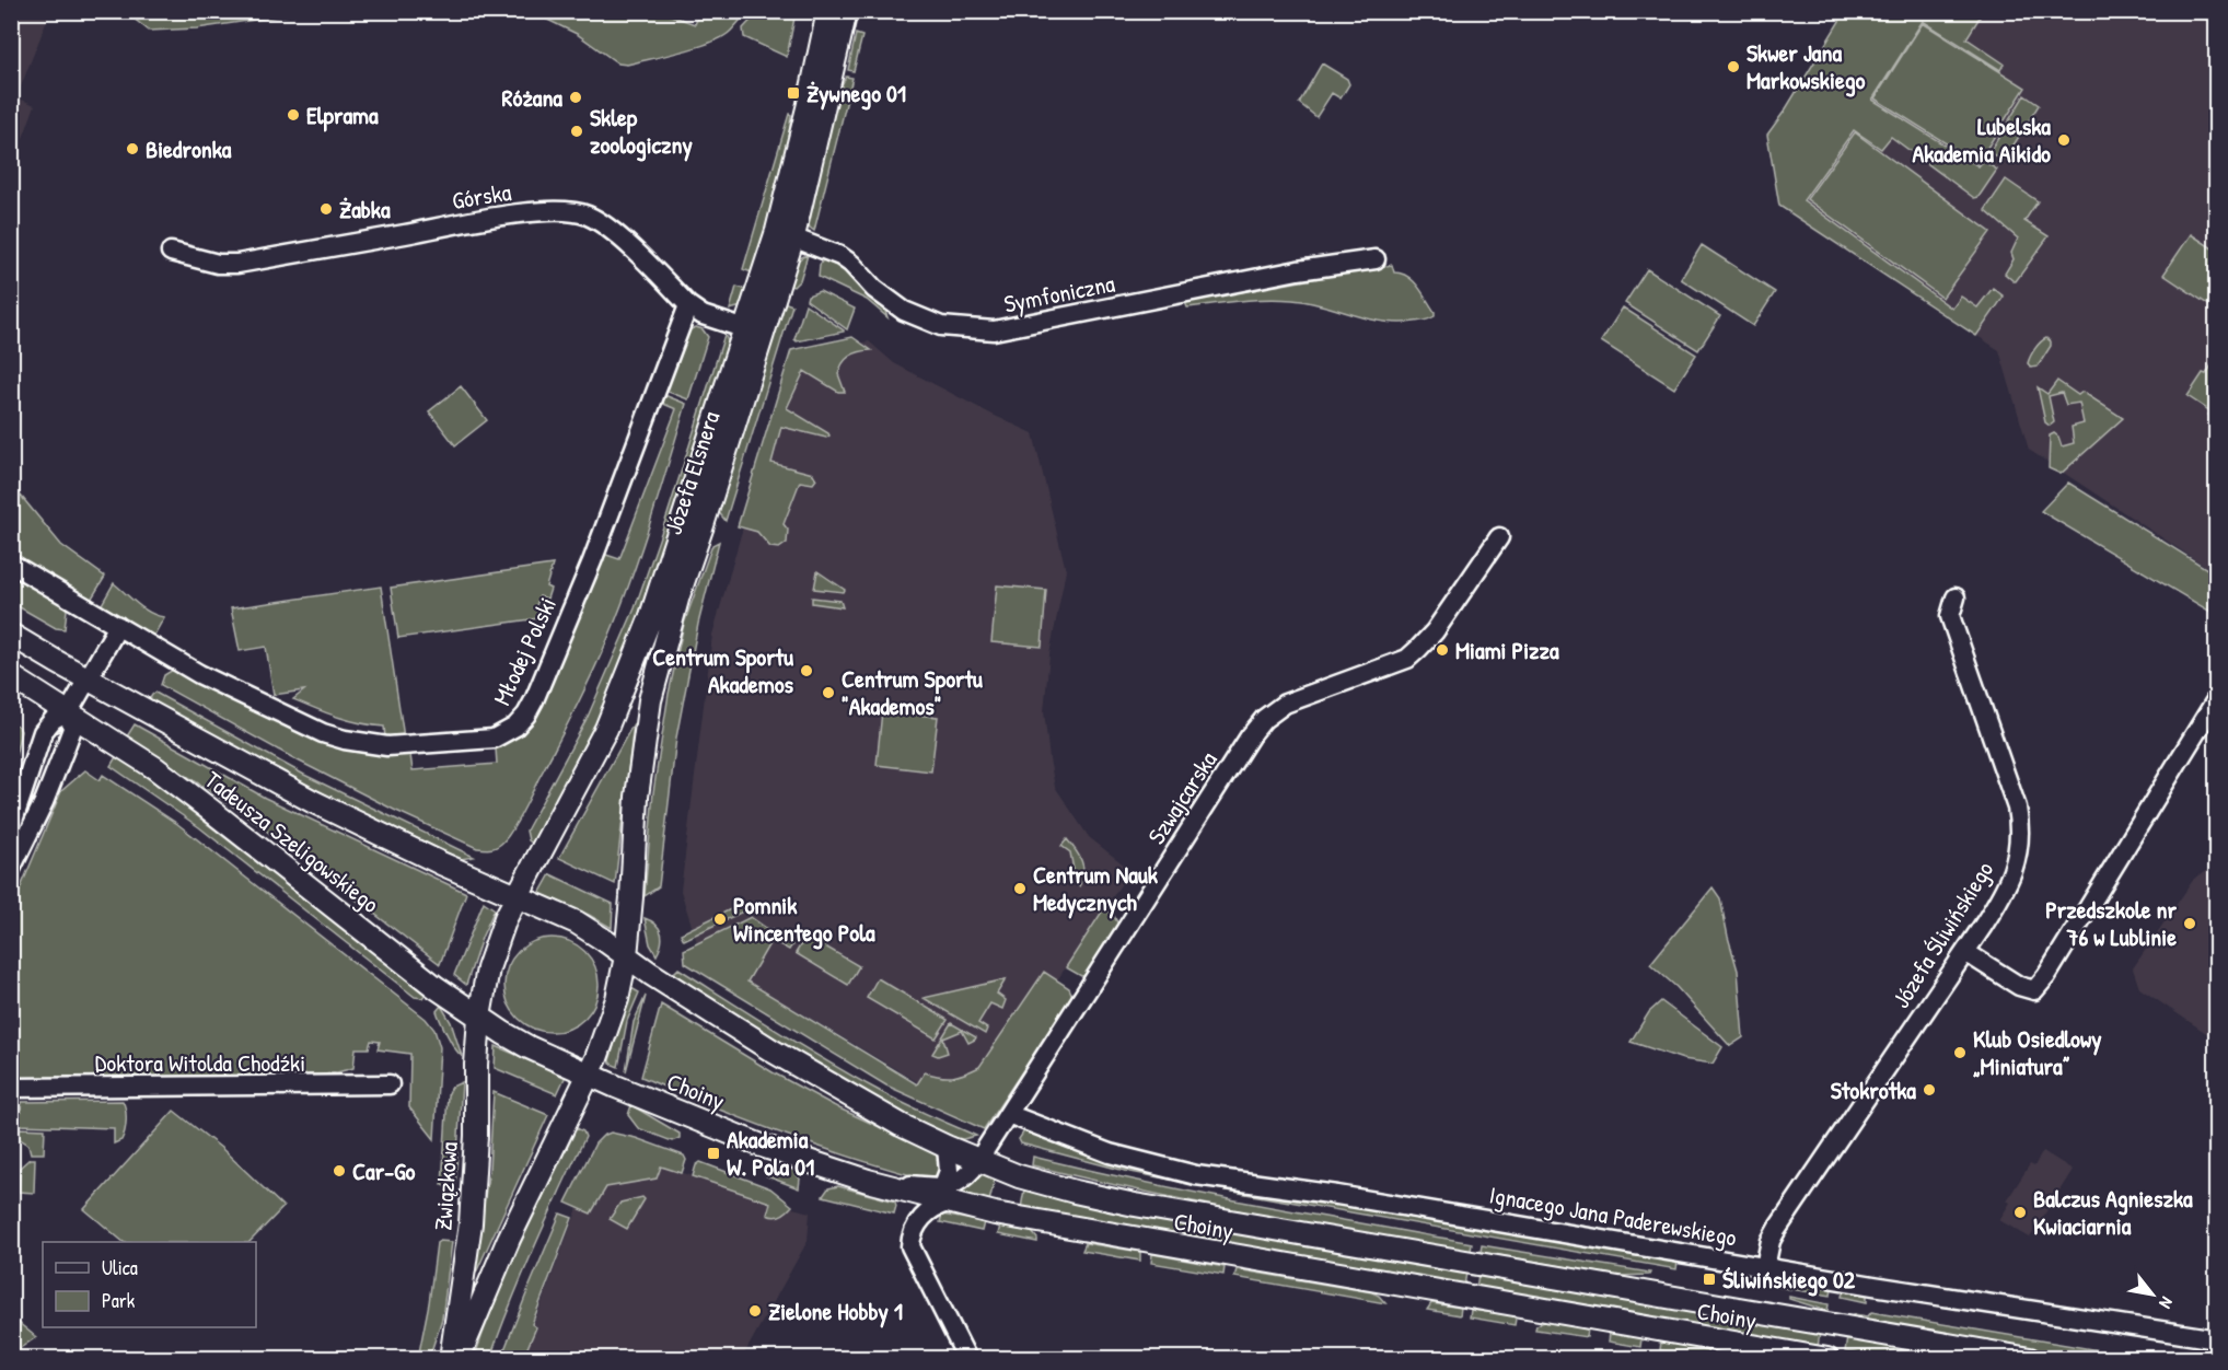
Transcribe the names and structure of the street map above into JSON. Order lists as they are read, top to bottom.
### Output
{
  "streets": {
    "street": [
      "Górska",
      "Symfoniczna",
      "Józefa Elsnera",
      "Młodej Polski",
      "Szwajcarska",
      "Tadeusza Szeligowskiego",
      "Józefa Śliwińskiego",
      "Doktora Witolda Chodźki",
      "Choiny",
      "Związkowa",
      "Ignacego Jana Paderewskiego"
    ]
  },
  "crossings": [
    ["Górska", "Józefa Elsnera"],
    ["Górska", "Młodej Polski"],
    ["Symfoniczna", "Józefa Elsnera"],
    ["Józefa Elsnera", "Tadeusza Szeligowskiego"],
    ["Józefa Elsnera", "Choiny"],
    ["Józefa Elsnera", "Związkowa"],
    ["Szwajcarska", "Choiny"],
    ["Szwajcarska", "Ignacego Jana Paderewskiego"],
    ["Tadeusza Szeligowskiego", "Choiny"],
    ["Tadeusza Szeligowskiego", "Związkowa"],
    ["Józefa Śliwińskiego", "Ignacego Jana Paderewskiego"]
  ],
  "places": {
    "other": [
      "Skwer Jana Markowskiego",
      "Różana",
      "Elprama",
      "Sklep zoologiczny",
      "Lubelska Akademia Aikido",
      "Biedronka",
      "Żabka",
      "Miami Pizza",
      "Centrum Sportu Akademos",
      "Centrum Sportu \"Akademos\"",
      "Centrum Nauk Medycznych",
      "Pomnik Wincentego Pola",
      "Przedszkole nr 76 w Lublinie",
      "Klub Osiedlowy „Miniatura”",
      "Stokrotka",
      "Car-Go",
      "Balczus Agnieszka Kwiaciarnia",
      "Zielone Hobby 1"
    ],
    "transit": ["Żywnego 01", "Akademia W. Pola 01", "Śliwińskiego 02"]
  },
  "legend": ["Ulica", "Park"],
  "north": "bottom right"
}
